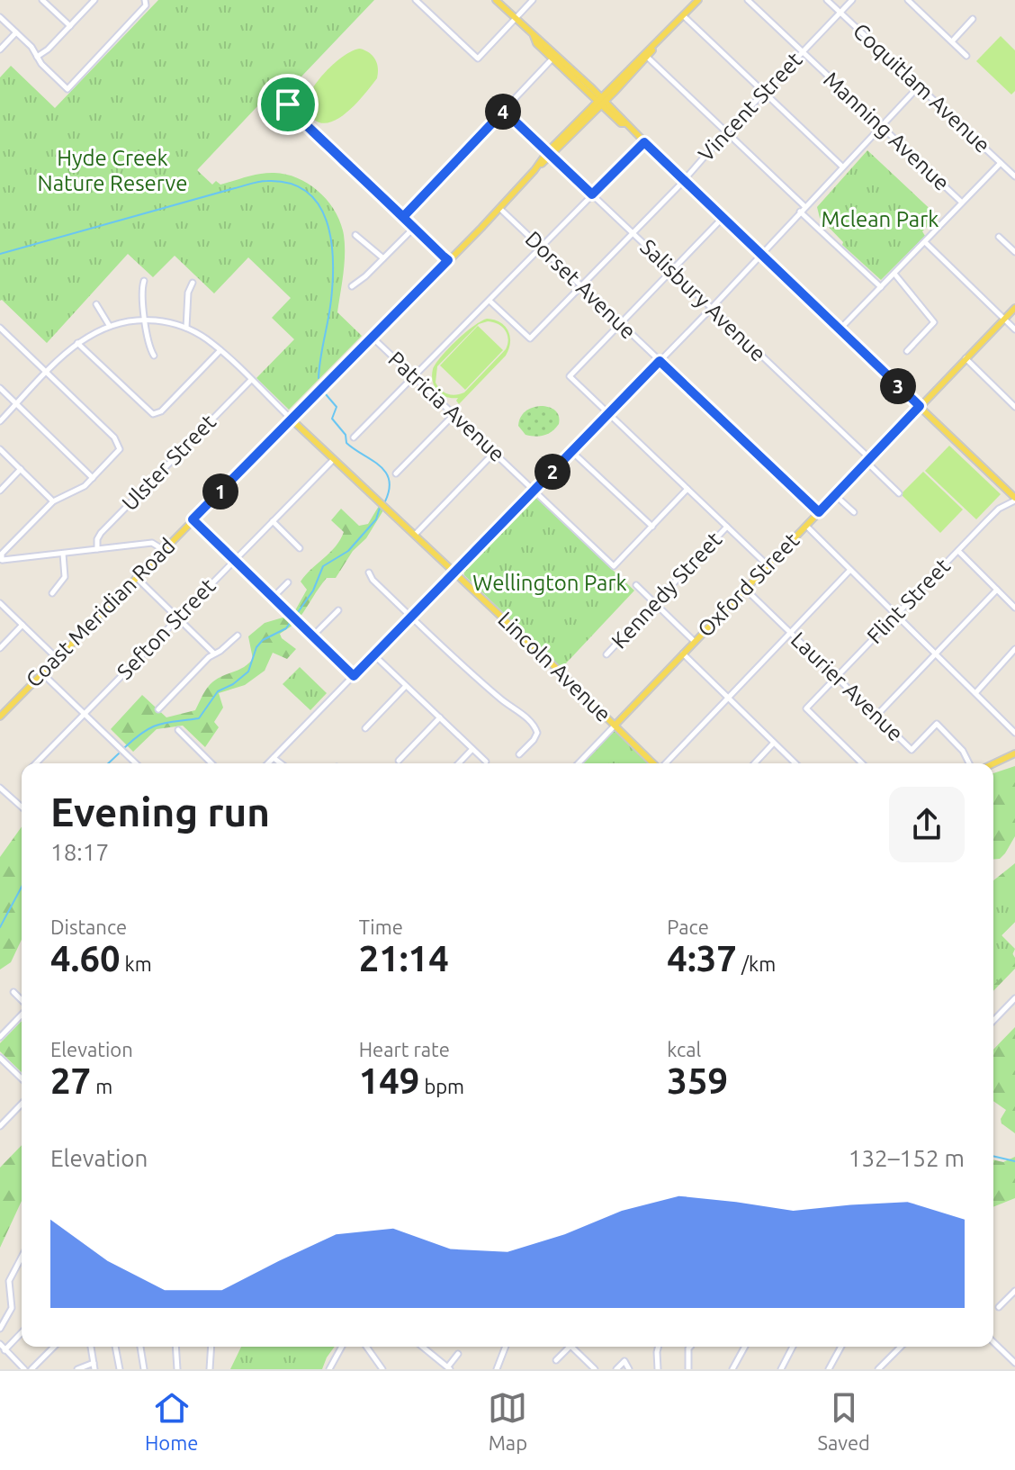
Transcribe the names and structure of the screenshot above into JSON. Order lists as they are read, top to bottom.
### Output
{
  "streets": {
    "main road": ["Oxford Street", "Coast Meridian Road", "Lincoln Avenue"],
    "street": [
      "Coquitlam Avenue",
      "Vincent Street",
      "Manning Avenue",
      "Dorset Avenue",
      "Salisbury Avenue",
      "Patricia Avenue",
      "Ulster Street",
      "Kennedy Street",
      "Flint Street",
      "Sefton Street",
      "Laurier Avenue"
    ]
  },
  "crossings": [
    ["Coquitlam Avenue", "Vincent Street"],
    ["Vincent Street", "Manning Avenue"],
    ["Vincent Street", "Dorset Avenue"],
    ["Vincent Street", "Salisbury Avenue"],
    ["Dorset Avenue", "Oxford Street"],
    ["Dorset Avenue", "Coast Meridian Road"],
    ["Salisbury Avenue", "Oxford Street"],
    ["Salisbury Avenue", "Coast Meridian Road"],
    ["Patricia Avenue", "Coast Meridian Road"],
    ["Oxford Street", "Lincoln Avenue"],
    ["Oxford Street", "Laurier Avenue"],
    ["Flint Street", "Laurier Avenue"],
    ["Coast Meridian Road", "Lincoln Avenue"],
    ["Sefton Street", "Lincoln Avenue"]
  ],
  "parks": ["Hyde Creek Nature Reserve", "Mclean Park", "Wellington Park"],
  "page": {
    "pins": [
      "4",
      "3",
      "2",
      "1"
    ],
    "heading": ["Evening run", "18:17"],
    "stats": [
      ["Distance", "4.60 km"],
      ["Time", "21:14"],
      ["Pace", "4:37 /km"],
      ["Elevation", "27 m"],
      ["Heart rate", "149 bpm"],
      ["kcal", "359"]
    ],
    "chart": ["Elevation", "132–152 m"],
    "tabs": ["Home", "Map", "Saved"]
  }
}
